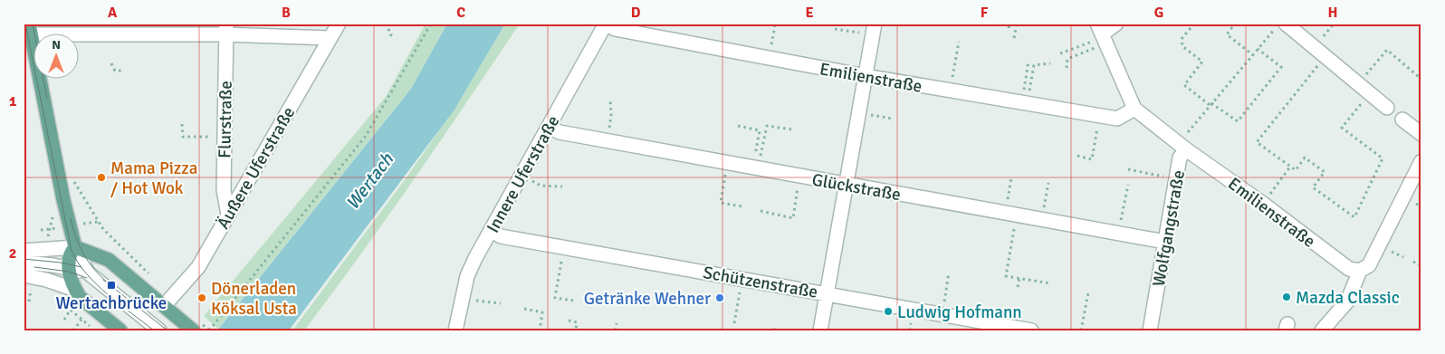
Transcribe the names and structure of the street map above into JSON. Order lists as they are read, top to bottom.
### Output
{
  "streets": {
    "street": [
      "Emilienstraße",
      "Flurstraße",
      "Äußere Uferstraße",
      "Innere Uferstraße",
      "Glückstraße",
      "Wolfgangstraße",
      "Schützenstraße"
    ]
  },
  "crossings": [
    ["Emilienstraße", "Innere Uferstraße"],
    ["Emilienstraße", "Wolfgangstraße"],
    ["Flurstraße", "Äußere Uferstraße"],
    ["Innere Uferstraße", "Glückstraße"],
    ["Innere Uferstraße", "Schützenstraße"],
    ["Glückstraße", "Wolfgangstraße"]
  ],
  "water": ["Wertach"],
  "places": {
    "other": [
      "Mama Pizza / Hot Wok",
      "Mazda Classic",
      "Dönerladen Köksal Usta",
      "Getränke Wehner",
      "Ludwig Hofmann"
    ],
    "transit": ["Wertachbrücke"]
  },
  "north": "top",
  "grid": {
    "columns": [
      "A",
      "B",
      "C",
      "D",
      "E",
      "F",
      "G",
      "H"
    ],
    "rows": ["1", "2"]
  }
}
